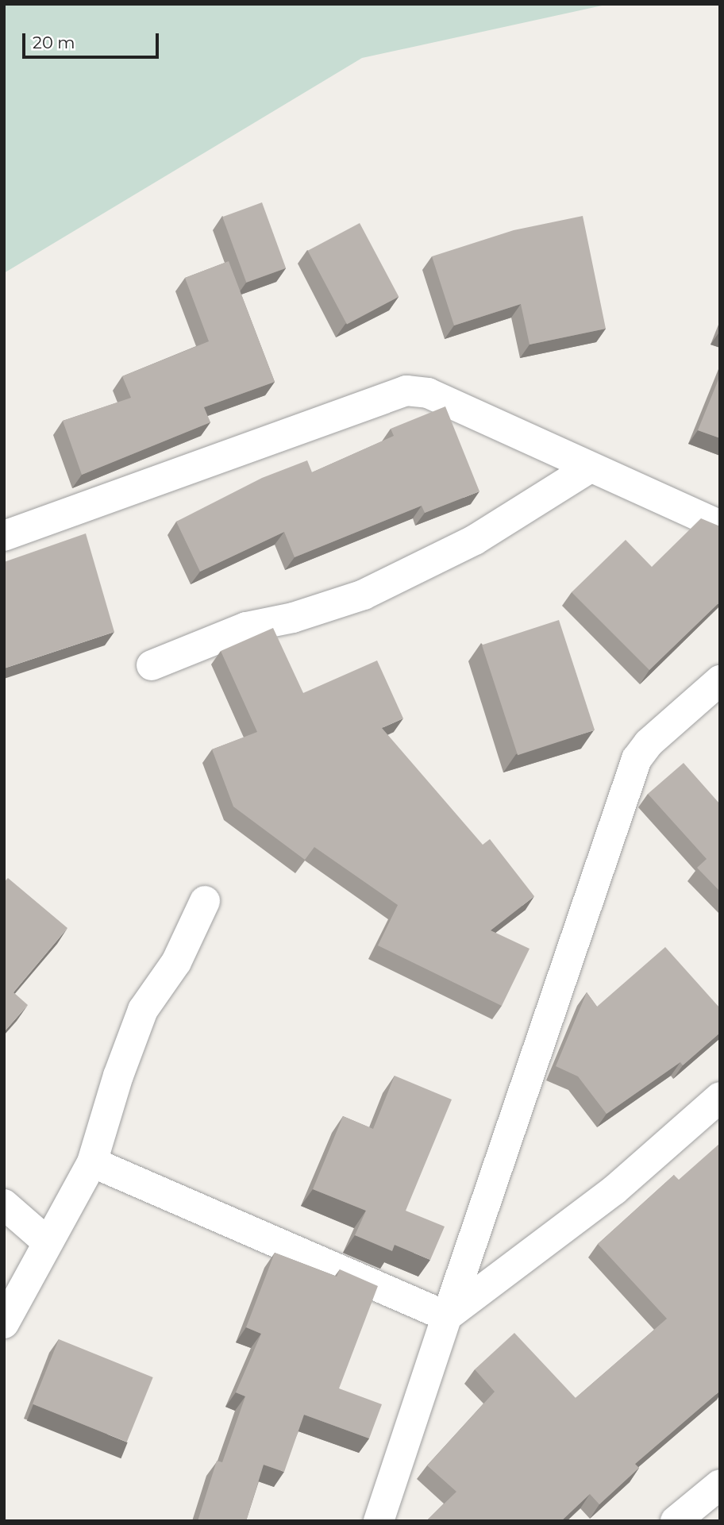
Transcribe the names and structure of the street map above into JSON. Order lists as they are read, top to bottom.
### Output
{
  "scale_bar": "20 m"
}
